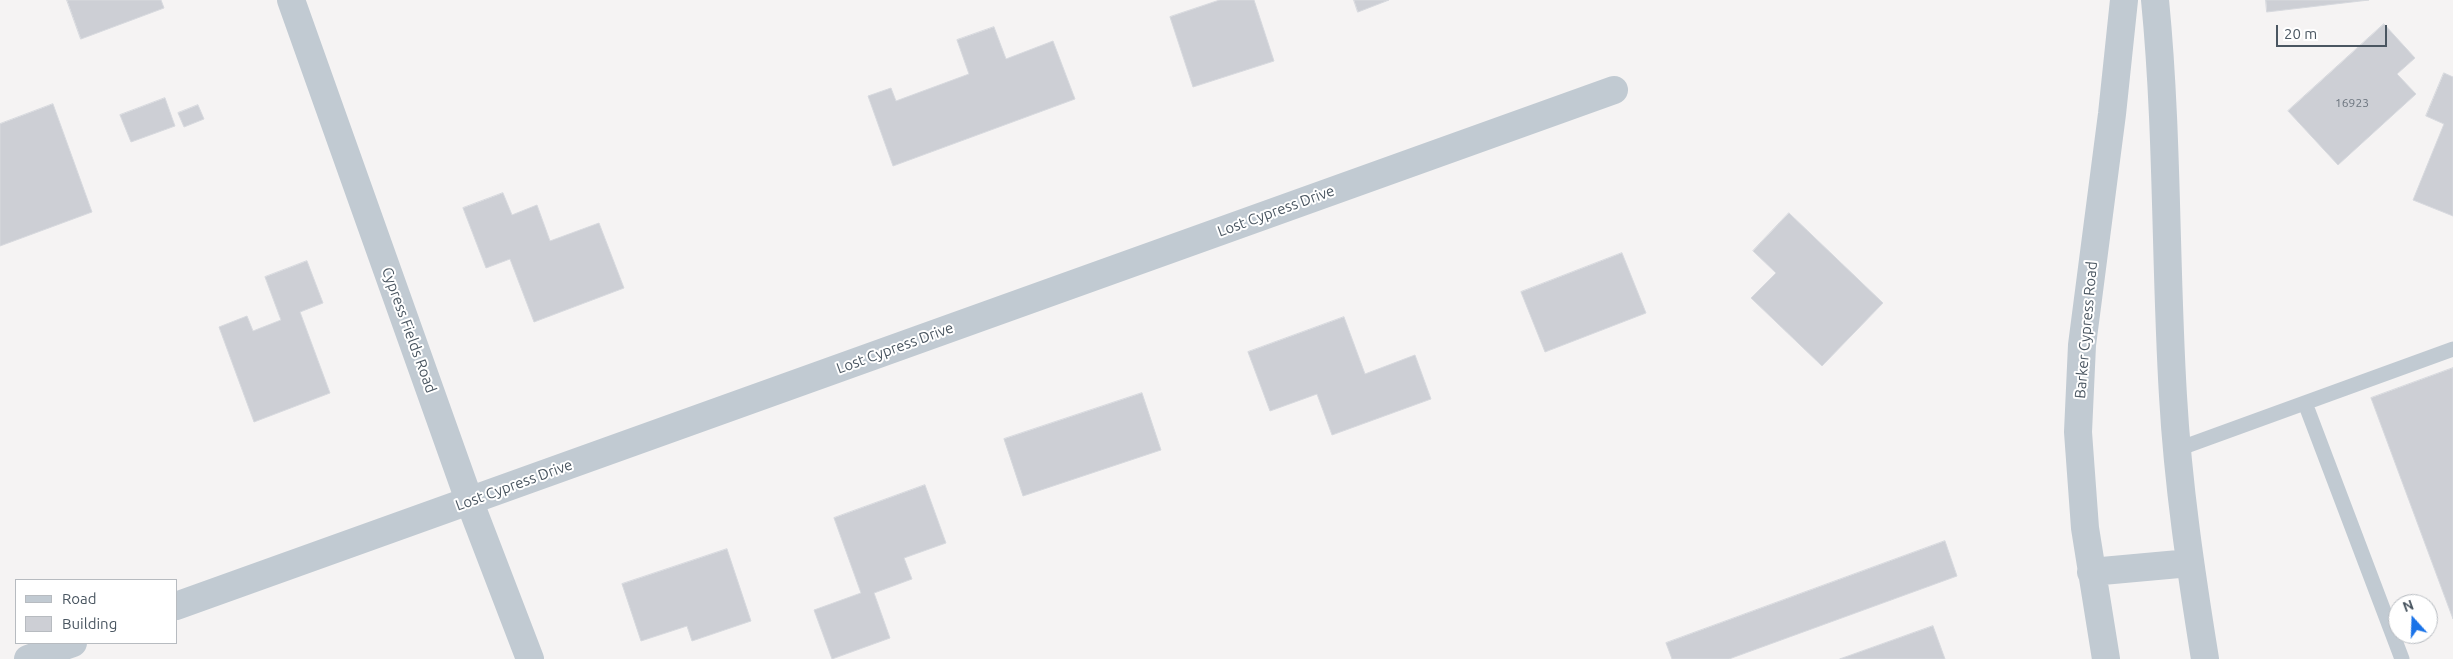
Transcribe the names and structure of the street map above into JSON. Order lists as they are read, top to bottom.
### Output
{
  "streets": {
    "street": ["Lost Cypress Drive", "Cypress Fields Road", "Barker Cypress Road"]
  },
  "crossings": [
    ["Lost Cypress Drive", "Cypress Fields Road"]
  ],
  "house_numbers": ["16923"],
  "legend": ["Road", "Building"],
  "scale_bar": "20 m",
  "north": "top"
}
